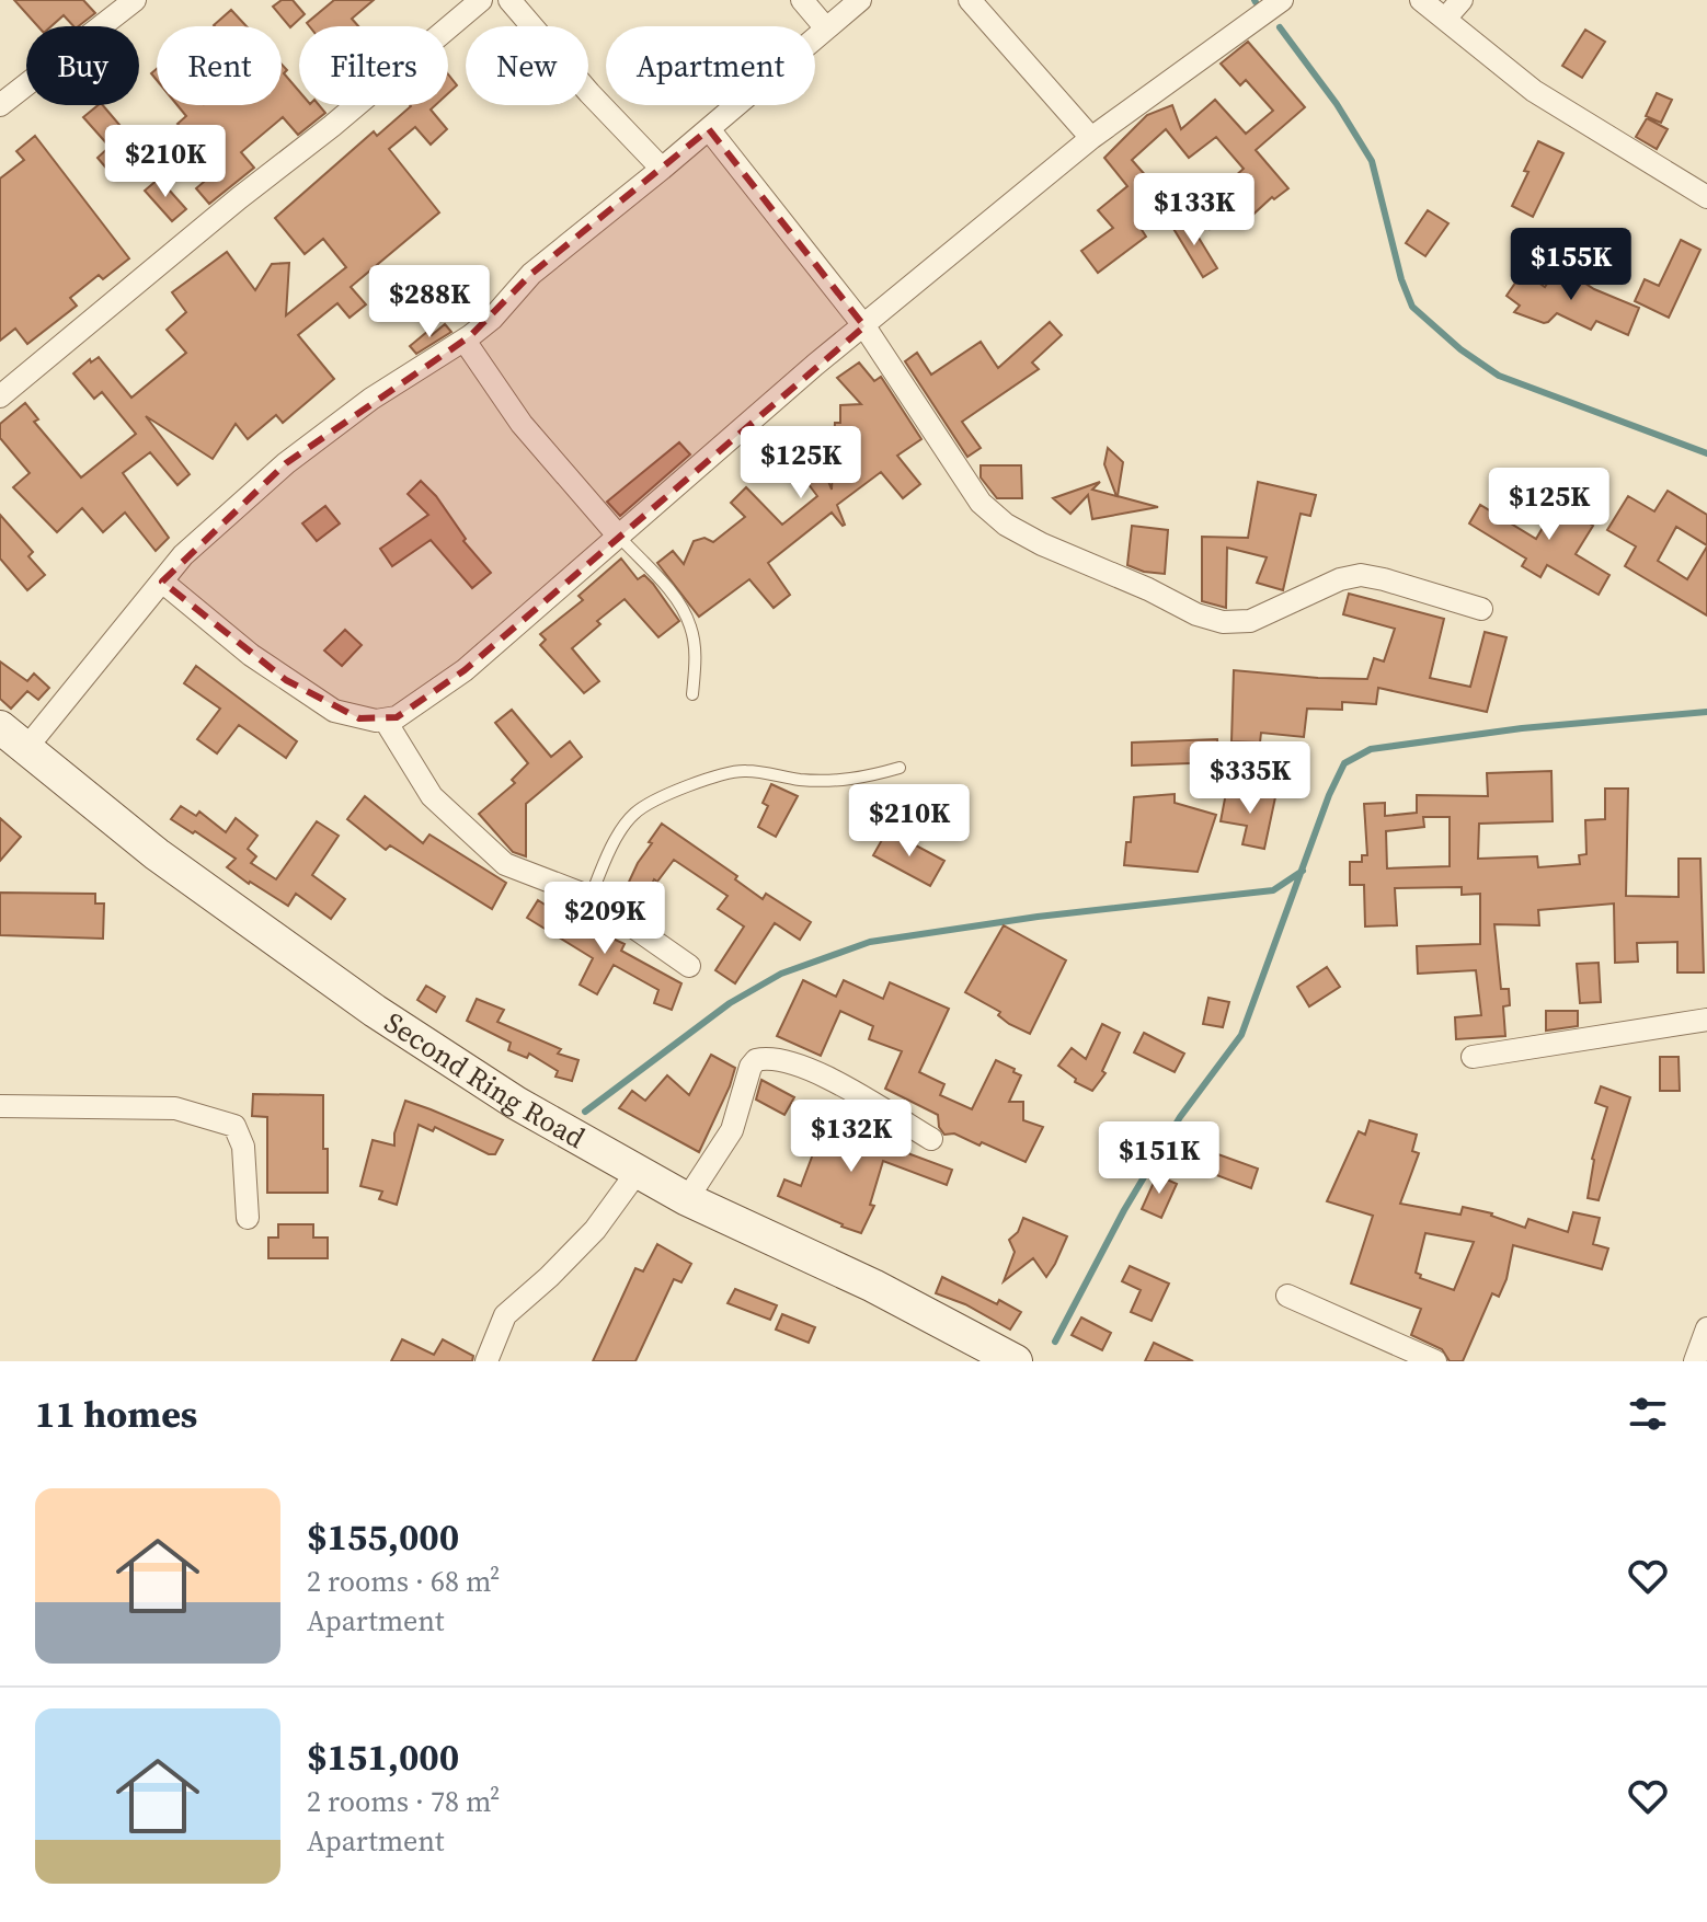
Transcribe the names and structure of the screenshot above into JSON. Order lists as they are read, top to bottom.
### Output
{
  "streets": {
    "main road": ["Second Ring Road"]
  },
  "page": {
    "chip": [
      "Buy",
      "Rent",
      "Filters",
      "New",
      "Apartment"
    ],
    "price": [
      "$210K",
      "$133K",
      "$155K",
      "$288K",
      "$125K",
      "$125K",
      "$335K",
      "$210K",
      "$209K",
      "$132K",
      "$151K"
    ],
    "heading": "11 homes",
    "list": [
      {
        "name": "$155,000",
        "note": "2 rooms · 68 m² · Apartment"
      },
      {
        "name": "$151,000",
        "note": "2 rooms · 78 m² · Apartment"
      }
    ]
  }
}
